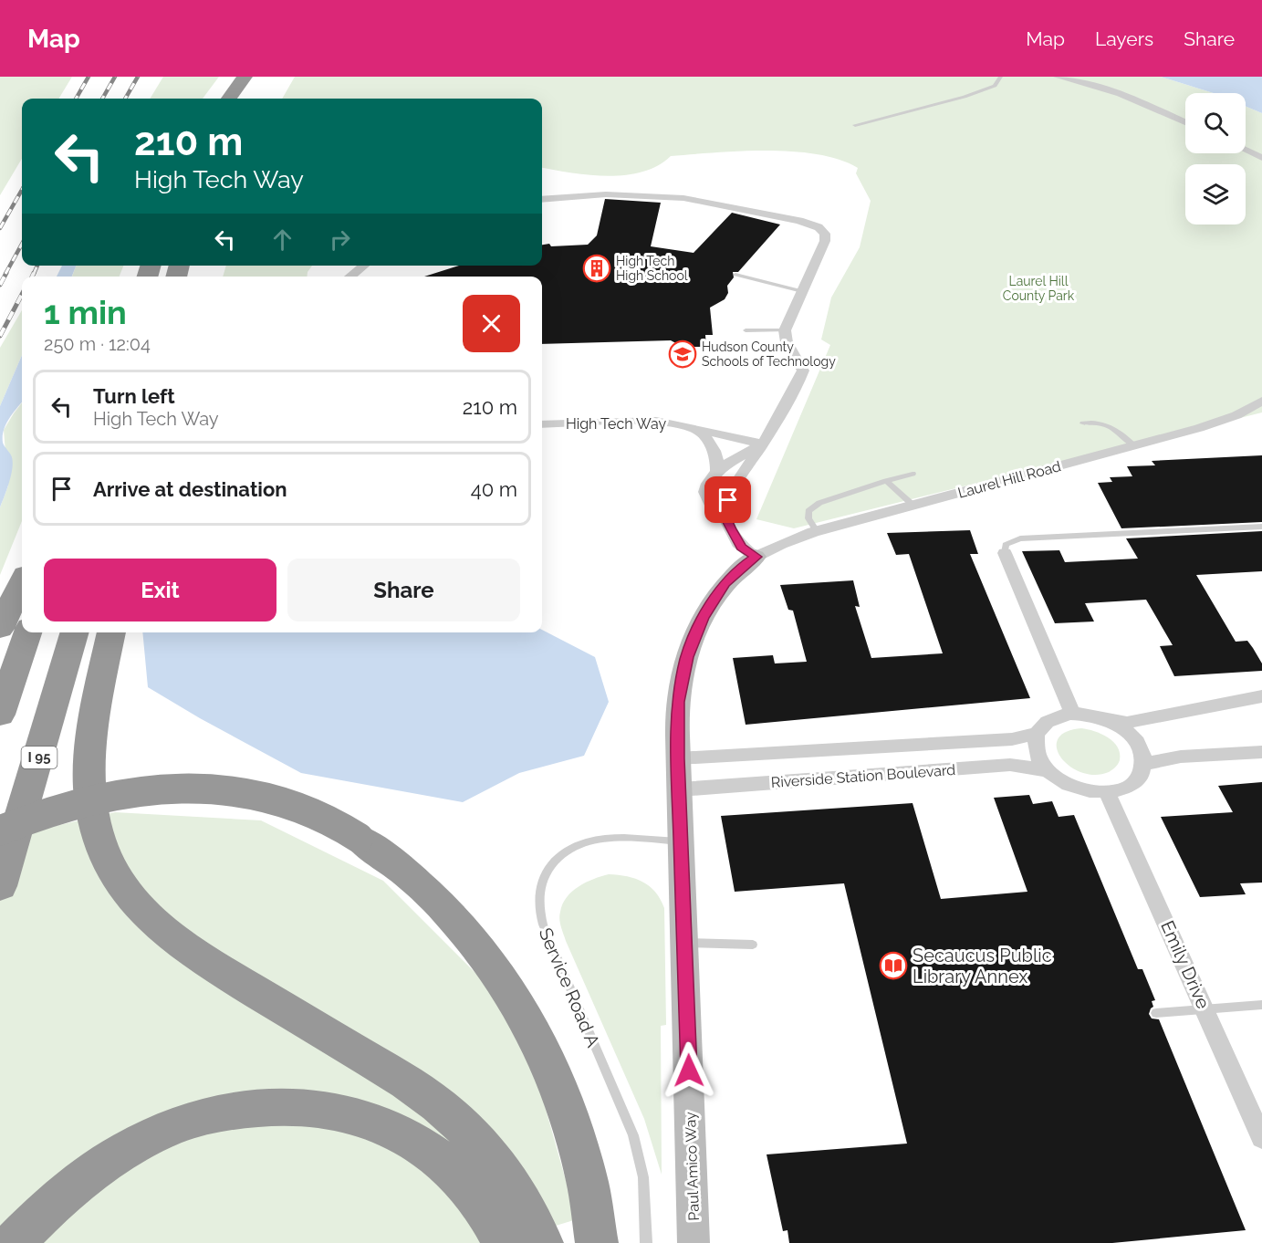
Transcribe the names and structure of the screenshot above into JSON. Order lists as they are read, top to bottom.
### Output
{
  "streets": {
    "highway": ["I 95"],
    "street": [
      "High Tech Way",
      "Laurel Hill Road",
      "Riverside Station Boulevard",
      "Emily Drive",
      "Paul Amico Way"
    ],
    "lane": ["Service Road A"]
  },
  "crossings": [
    ["Laurel Hill Road", "Paul Amico Way"],
    ["Riverside Station Boulevard", "Emily Drive"],
    ["Riverside Station Boulevard", "Paul Amico Way"],
    ["Service Road A", "Paul Amico Way"]
  ],
  "parks": ["Laurel Hill County Park"],
  "places": {
    "building": ["High Tech High School"],
    "school or university": ["Hudson County Schools of Technology"],
    "library": ["Secaucus Public Library Annex"]
  },
  "page": {
    "header": "Map",
    "nav": ["Map", "Layers", "Share"],
    "turn": ["210 m", "High Tech Way"],
    "heading": ["1 min", "250 m · 12:04"],
    "list": [
      {
        "name": "Turn left",
        "note": "High Tech Way",
        "value": "210 m"
      },
      {
        "name": "Arrive at destination",
        "value": "40 m"
      }
    ],
    "buttons": ["Exit", "Share"]
  }
}
